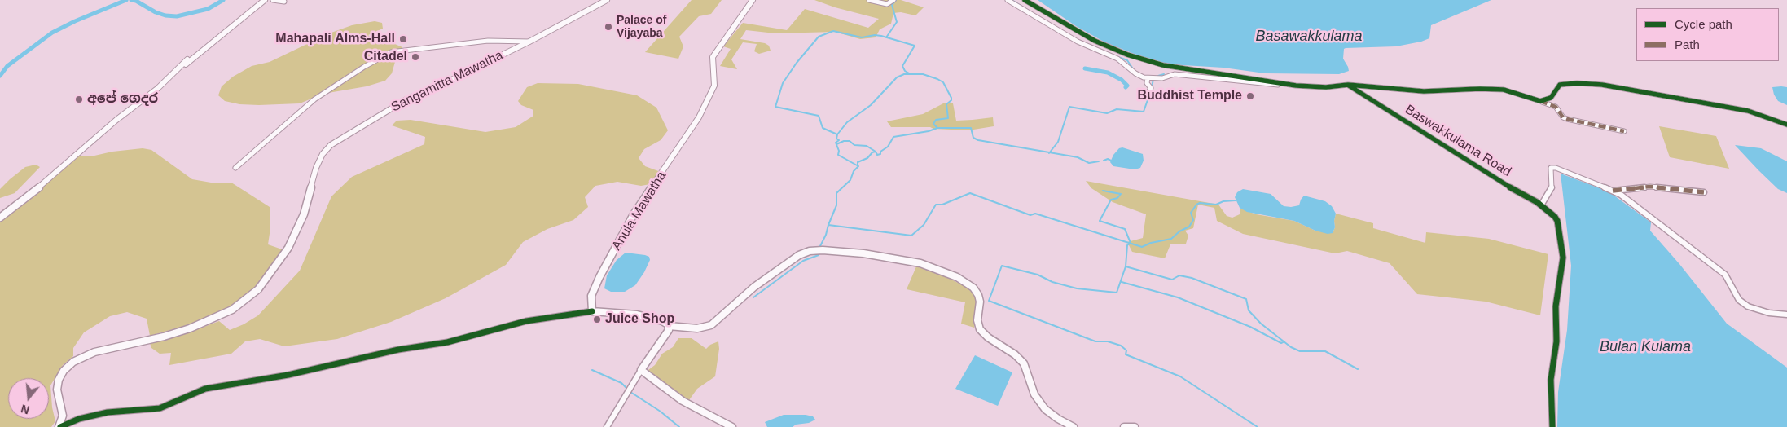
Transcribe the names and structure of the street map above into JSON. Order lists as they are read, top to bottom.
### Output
{
  "streets": {
    "main road": ["Sangamitta Mawatha", "Anula Mawatha"],
    "street": ["Baswakkulama Road"]
  },
  "water": ["Basawakkulama", "Bulan Kulama"],
  "places": [
    "Palace of Vijayaba",
    "Mahapali Alms-Hall",
    "Citadel",
    "Buddhist Temple",
    "අපේ ගෙදර",
    "Juice Shop"
  ],
  "legend": ["Cycle path", "Path"],
  "north": "bottom"
}
